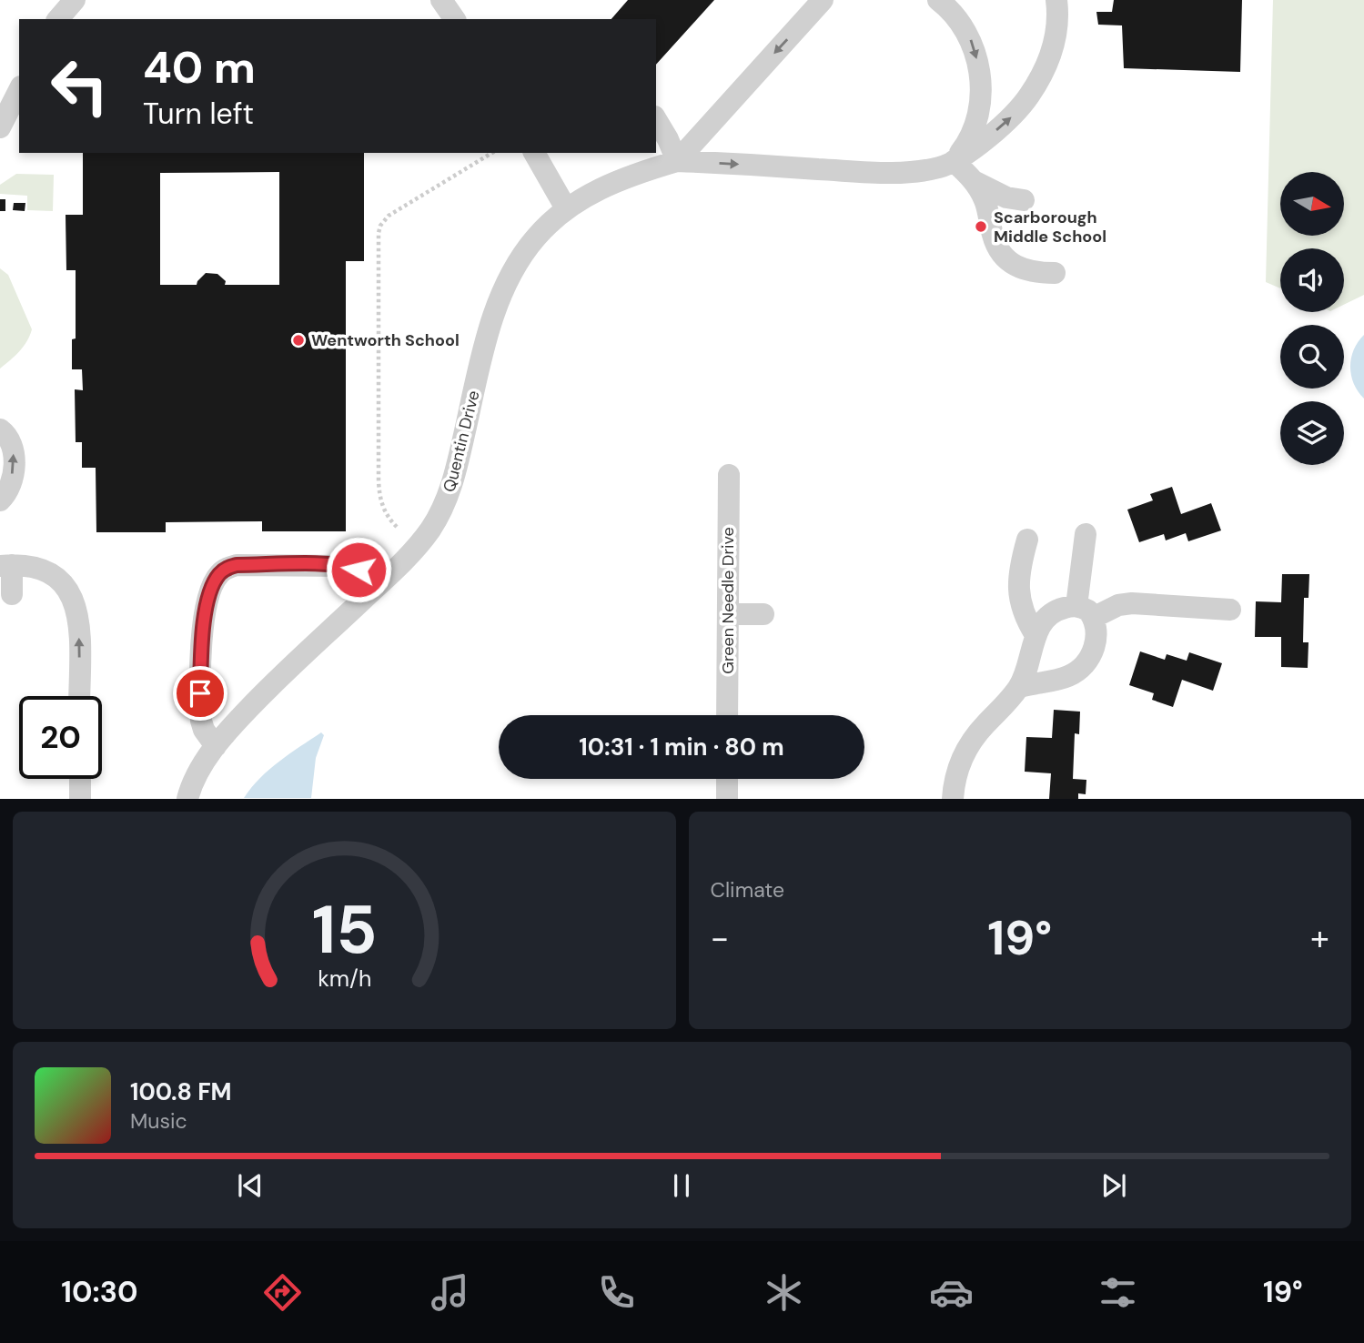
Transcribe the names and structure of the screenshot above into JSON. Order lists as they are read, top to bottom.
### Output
{
  "streets": {
    "street": ["Quentin Drive", "Green Needle Drive"]
  },
  "places": ["Scarborough Middle School", "Wentworth School"],
  "north": "right",
  "page": {
    "turn": ["40 m", "Turn left"],
    "limit": "20",
    "trip": "10:31 · 1 min · 80 m",
    "tile": "Climate",
    "heat": ["−", "19°", "+"],
    "song": ["100.8 FM", "Music"],
    "tabs": ["10:30", "19°"],
    "gauge": ["15", "km/h"]
  }
}
